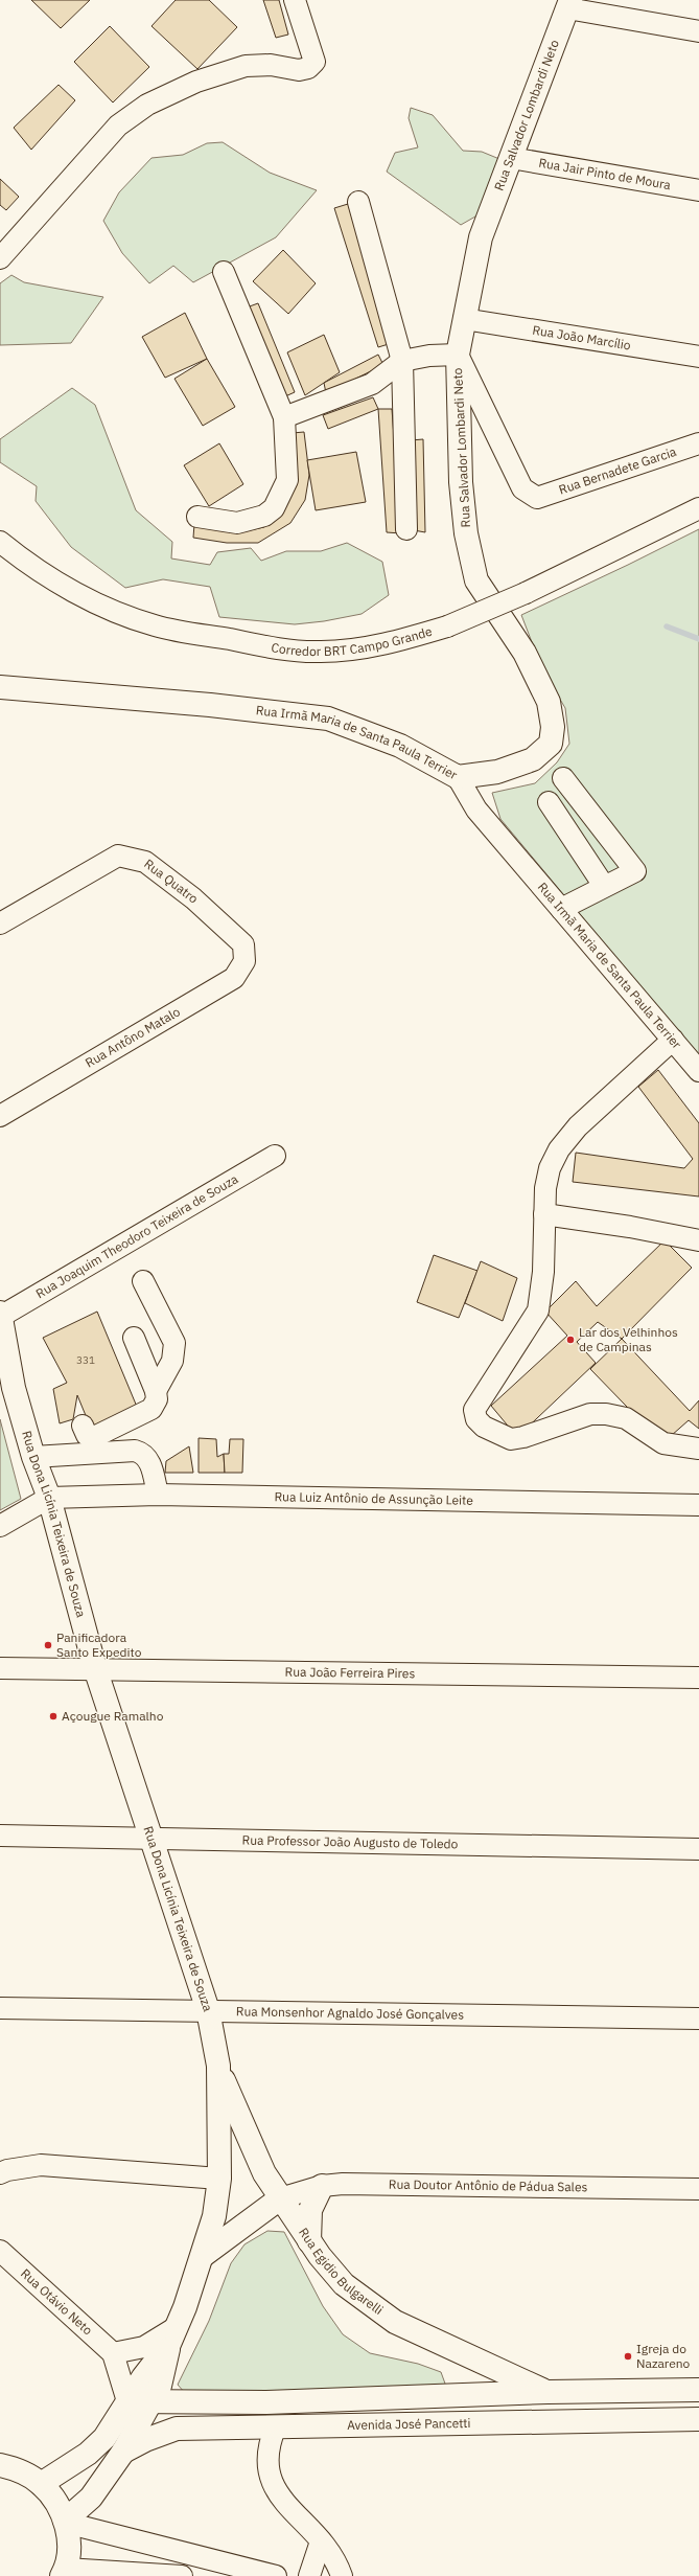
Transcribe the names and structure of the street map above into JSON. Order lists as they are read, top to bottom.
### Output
{
  "streets": {
    "main road": [
      "Rua Salvador Lombardi Neto",
      "Rua Irmã Maria de Santa Paula Terrier",
      "Rua Dona Licínia Teixeira de Souza",
      "Rua Egidio Bulgarelli",
      "Avenida José Pancetti"
    ],
    "street": [
      "Rua Jair Pinto de Moura",
      "Rua João Marcílio",
      "Rua Bernadete Garcia",
      "Corredor BRT Campo Grande",
      "Rua Quatro",
      "Rua Antôno Matalo",
      "Rua Joaquim Theodoro Teixeira de Souza",
      "Rua Luiz Antônio de Assunção Leite",
      "Rua João Ferreira Pires",
      "Rua Professor João Augusto de Toledo",
      "Rua Monsenhor Agnaldo José Gonçalves",
      "Rua Doutor Antônio de Pádua Sales",
      "Rua Otávio Neto"
    ]
  },
  "crossings": [
    ["Rua Salvador Lombardi Neto", "Rua Jair Pinto de Moura"],
    ["Rua Salvador Lombardi Neto", "Rua João Marcílio"],
    ["Rua Salvador Lombardi Neto", "Rua Bernadete Garcia"],
    ["Rua Salvador Lombardi Neto", "Rua Irmã Maria de Santa Paula Terrier"],
    ["Rua Quatro", "Rua Antôno Matalo"],
    ["Rua Joaquim Theodoro Teixeira de Souza", "Rua Dona Licínia Teixeira de Souza"],
    ["Rua Luiz Antônio de Assunção Leite", "Rua Dona Licínia Teixeira de Souza"],
    ["Rua Dona Licínia Teixeira de Souza", "Rua João Ferreira Pires"],
    ["Rua Dona Licínia Teixeira de Souza", "Rua Professor João Augusto de Toledo"],
    ["Rua Dona Licínia Teixeira de Souza", "Rua Monsenhor Agnaldo José Gonçalves"],
    ["Rua Dona Licínia Teixeira de Souza", "Rua Egidio Bulgarelli"],
    ["Rua Doutor Antônio de Pádua Sales", "Rua Egidio Bulgarelli"]
  ],
  "places": [
    "Lar dos Velhinhos de Campinas",
    "Panificadora Santo Expedito",
    "Açougue Ramalho",
    "Igreja do Nazareno"
  ],
  "house_numbers": ["331"]
}
